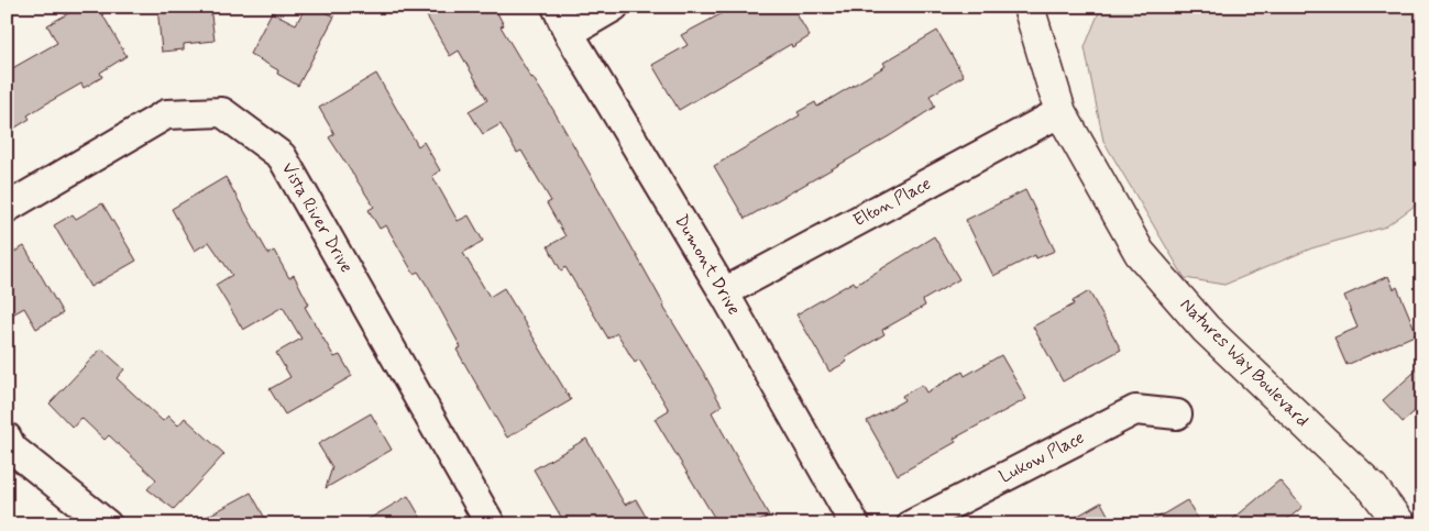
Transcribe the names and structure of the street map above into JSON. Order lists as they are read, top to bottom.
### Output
{
  "streets": {
    "street": [
      "Elton Place",
      "Vista River Drive",
      "Dumont Drive",
      "Natures Way Boulevard",
      "Lukow Place"
    ]
  },
  "crossings": [
    ["Elton Place", "Dumont Drive"],
    ["Elton Place", "Natures Way Boulevard"]
  ]
}
